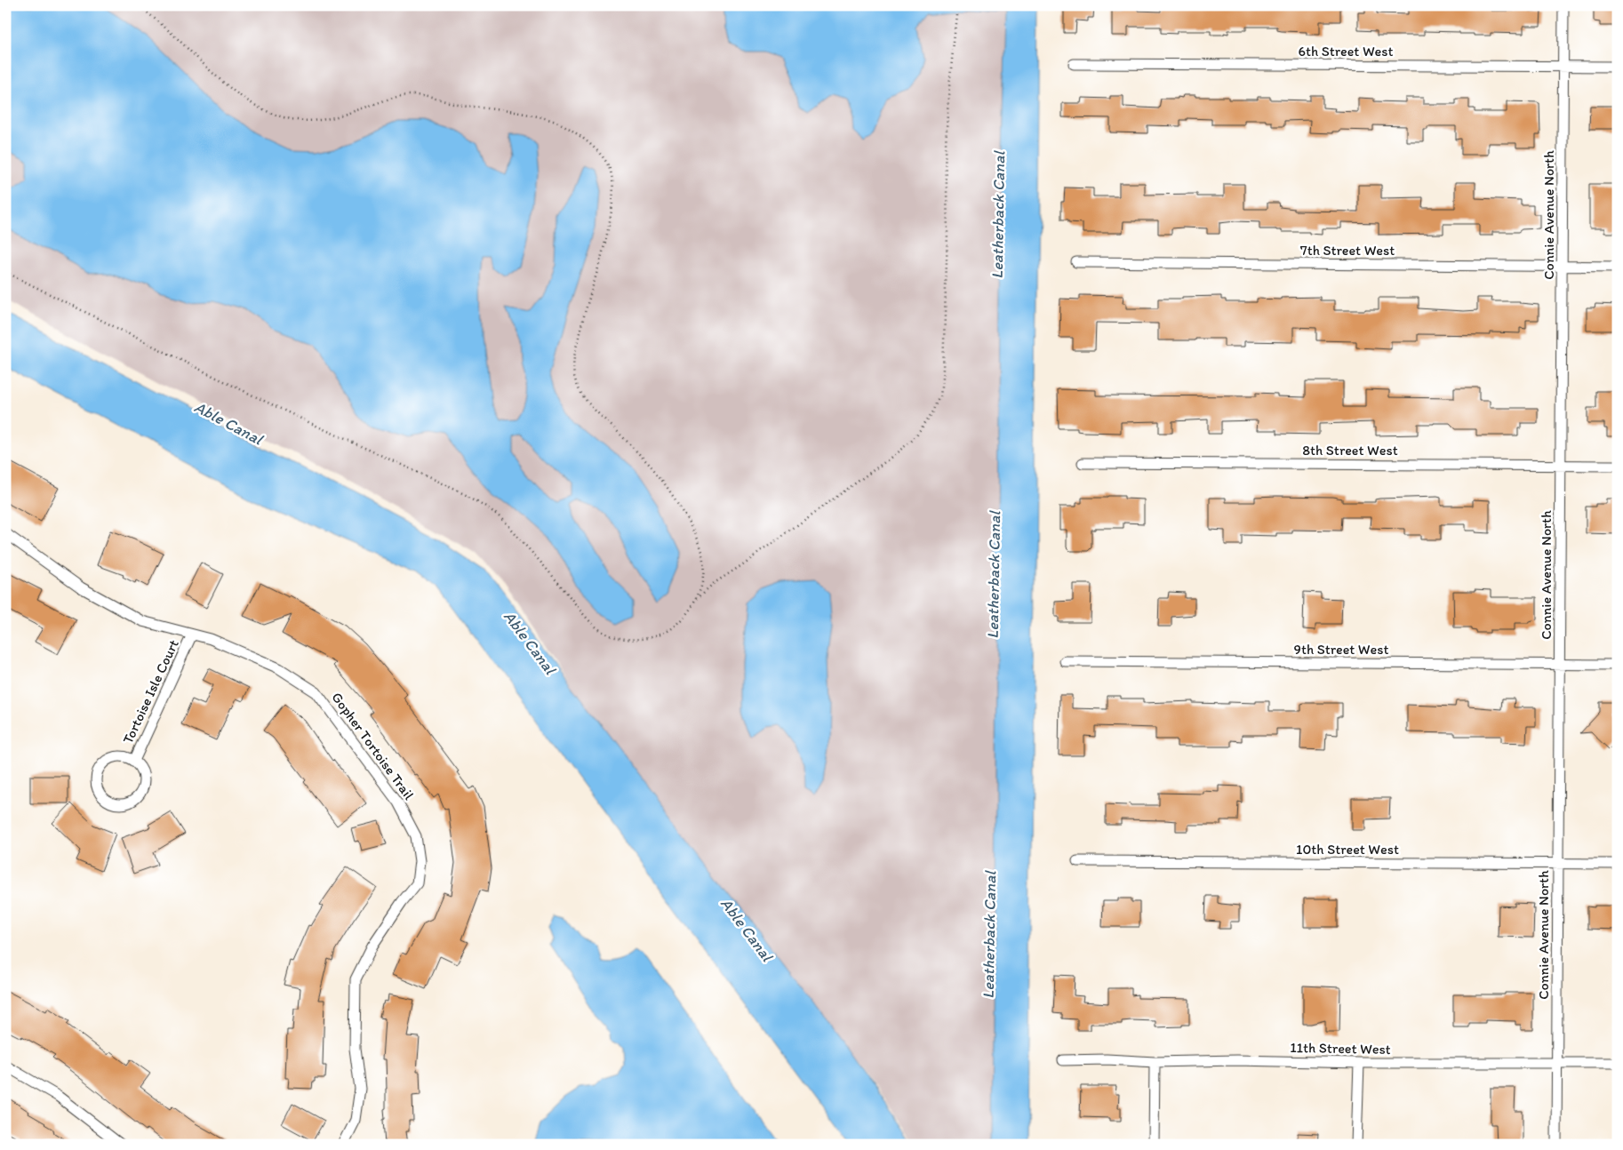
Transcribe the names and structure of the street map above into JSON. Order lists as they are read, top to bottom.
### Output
{
  "streets": {
    "street": [
      "6th Street West",
      "Connie Avenue North",
      "7th Street West",
      "8th Street West",
      "9th Street West",
      "Tortoise Isle Court",
      "Gopher Tortoise Trail",
      "10th Street West",
      "11th Street West"
    ]
  },
  "crossings": [
    ["6th Street West", "Connie Avenue North"],
    ["Connie Avenue North", "7th Street West"],
    ["Connie Avenue North", "8th Street West"],
    ["Connie Avenue North", "9th Street West"],
    ["Connie Avenue North", "10th Street West"],
    ["Connie Avenue North", "11th Street West"],
    ["Tortoise Isle Court", "Gopher Tortoise Trail"]
  ],
  "water": ["Leatherback Canal", "Able Canal"]
}
